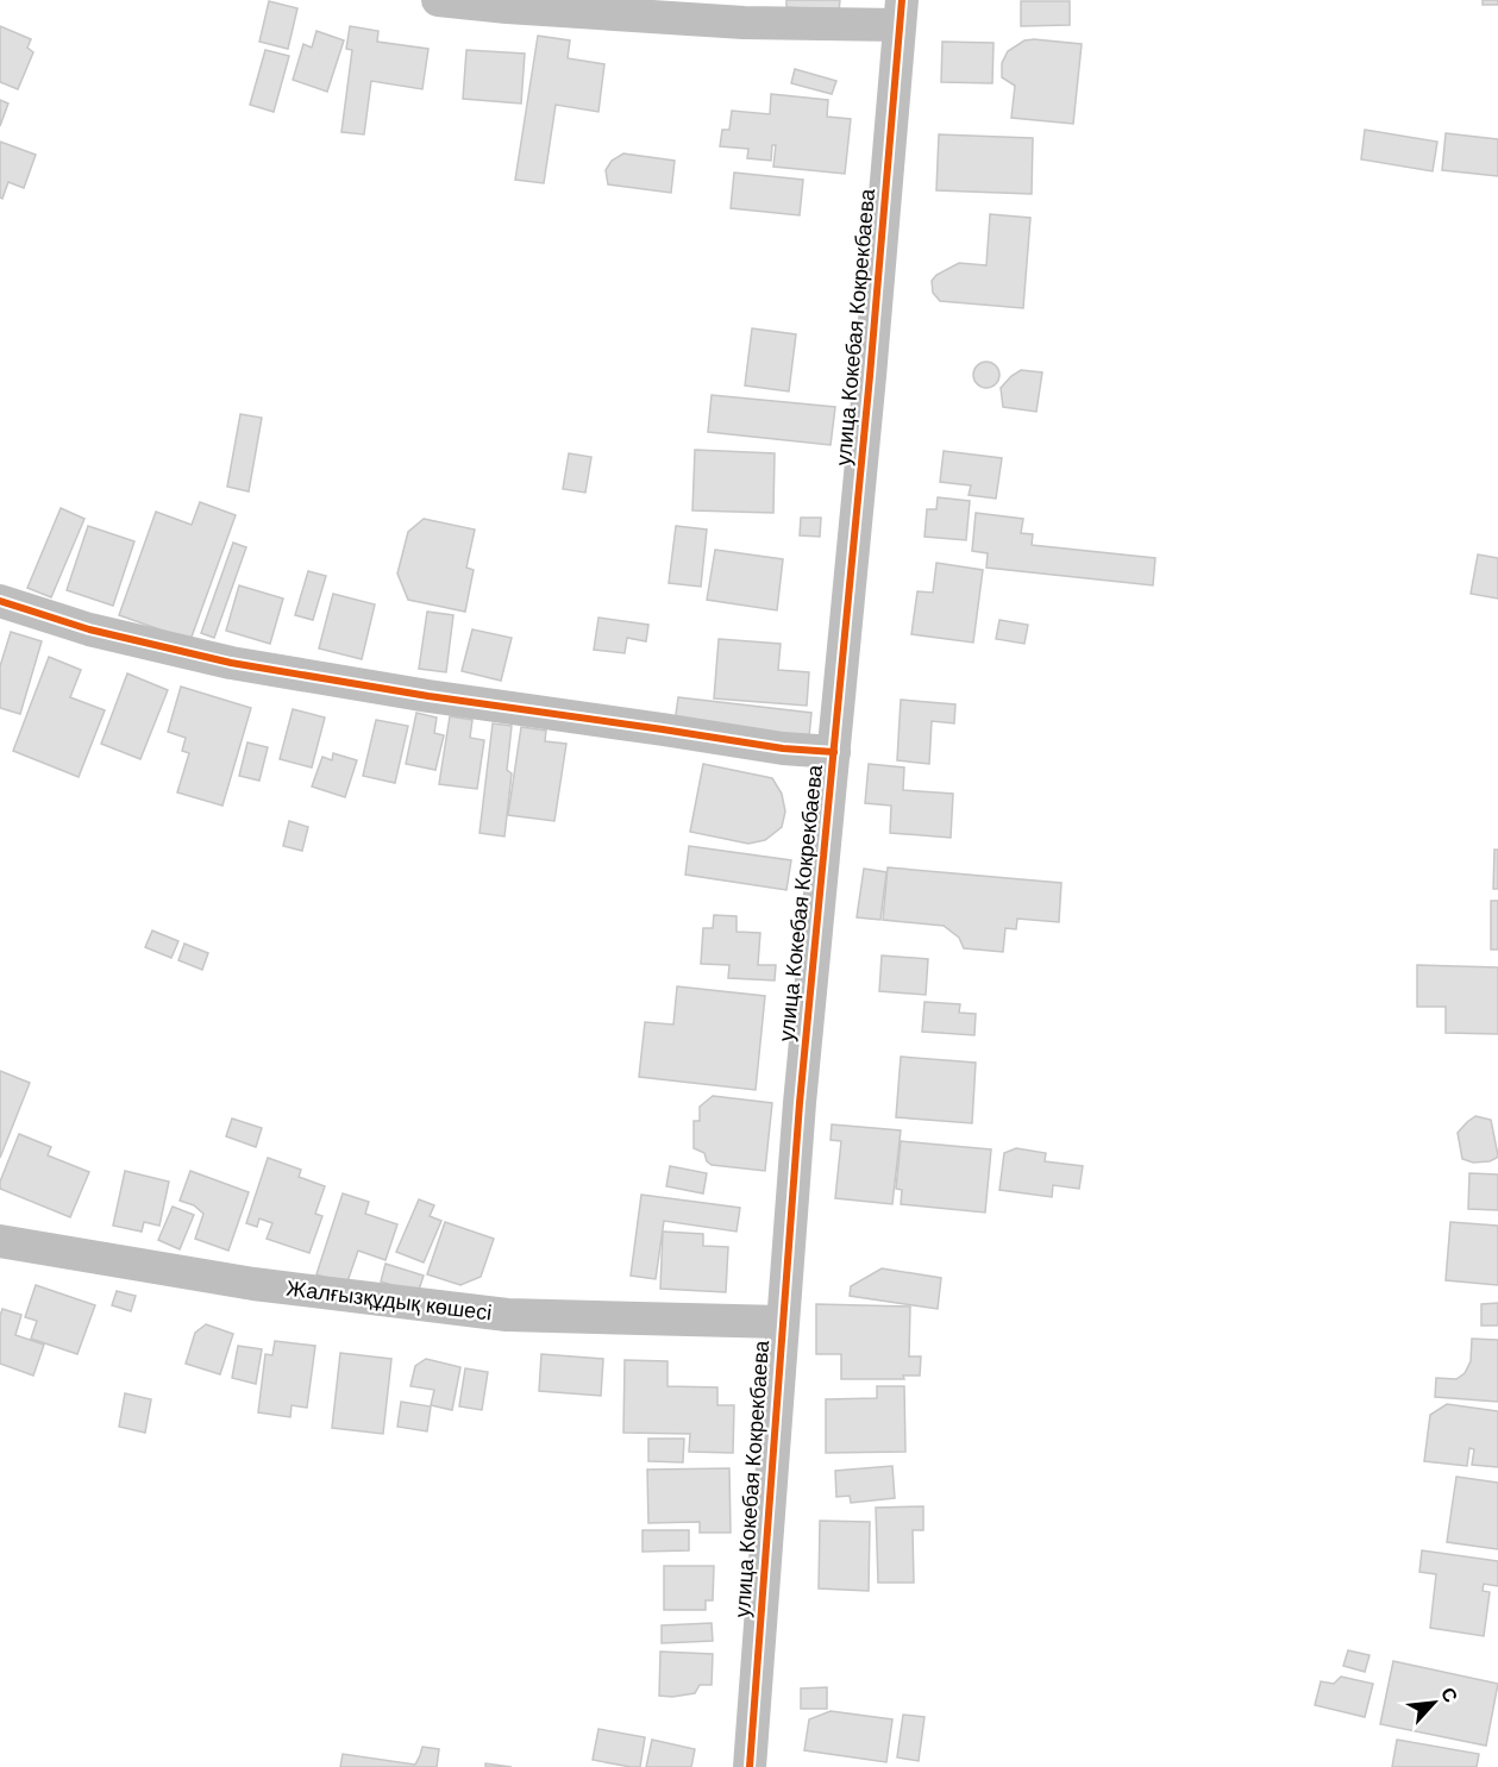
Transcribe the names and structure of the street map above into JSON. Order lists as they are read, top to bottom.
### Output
{
  "streets": {
    "street": ["улица Кокебая Кокрекбаева", "Жалғызқұдық көшесі"]
  },
  "crossings": [
    ["улица Кокебая Кокрекбаева", "Жалғызқұдық көшесі"]
  ],
  "north": "top right"
}
